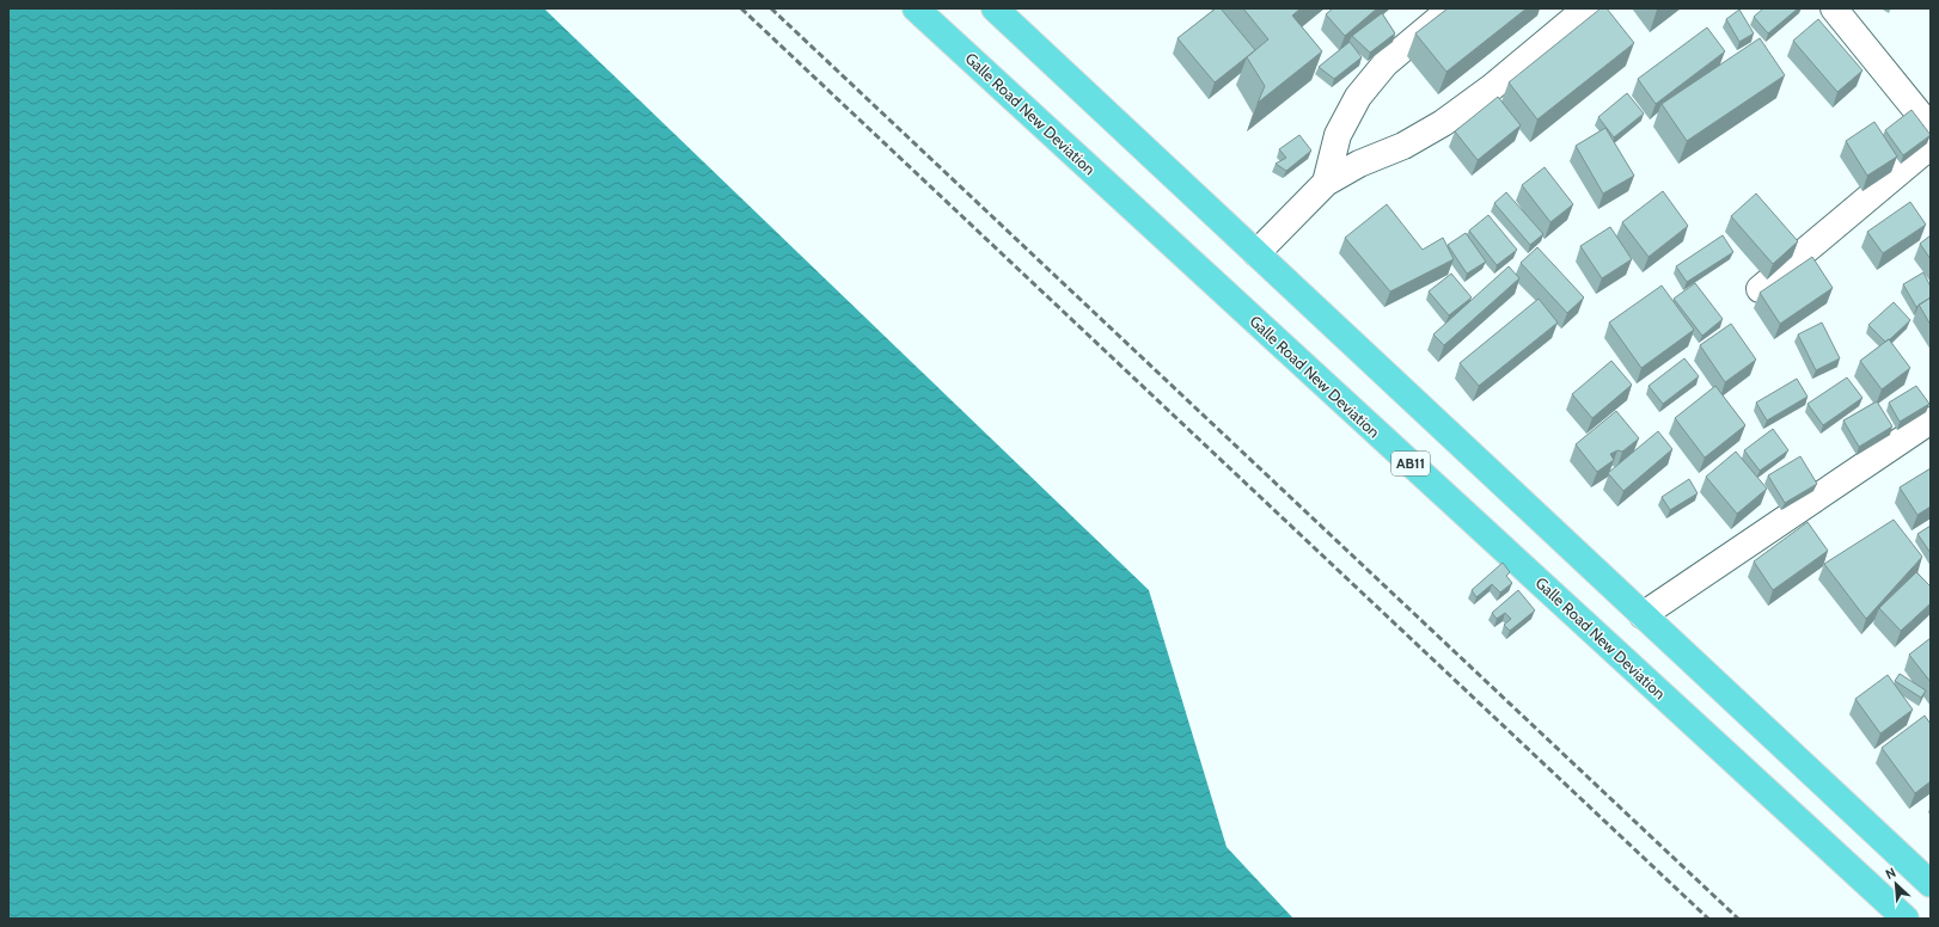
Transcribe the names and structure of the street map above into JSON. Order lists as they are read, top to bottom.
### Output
{
  "streets": {
    "main road": ["Galle Road New Deviation", "AB11"]
  },
  "north": "top left"
}
